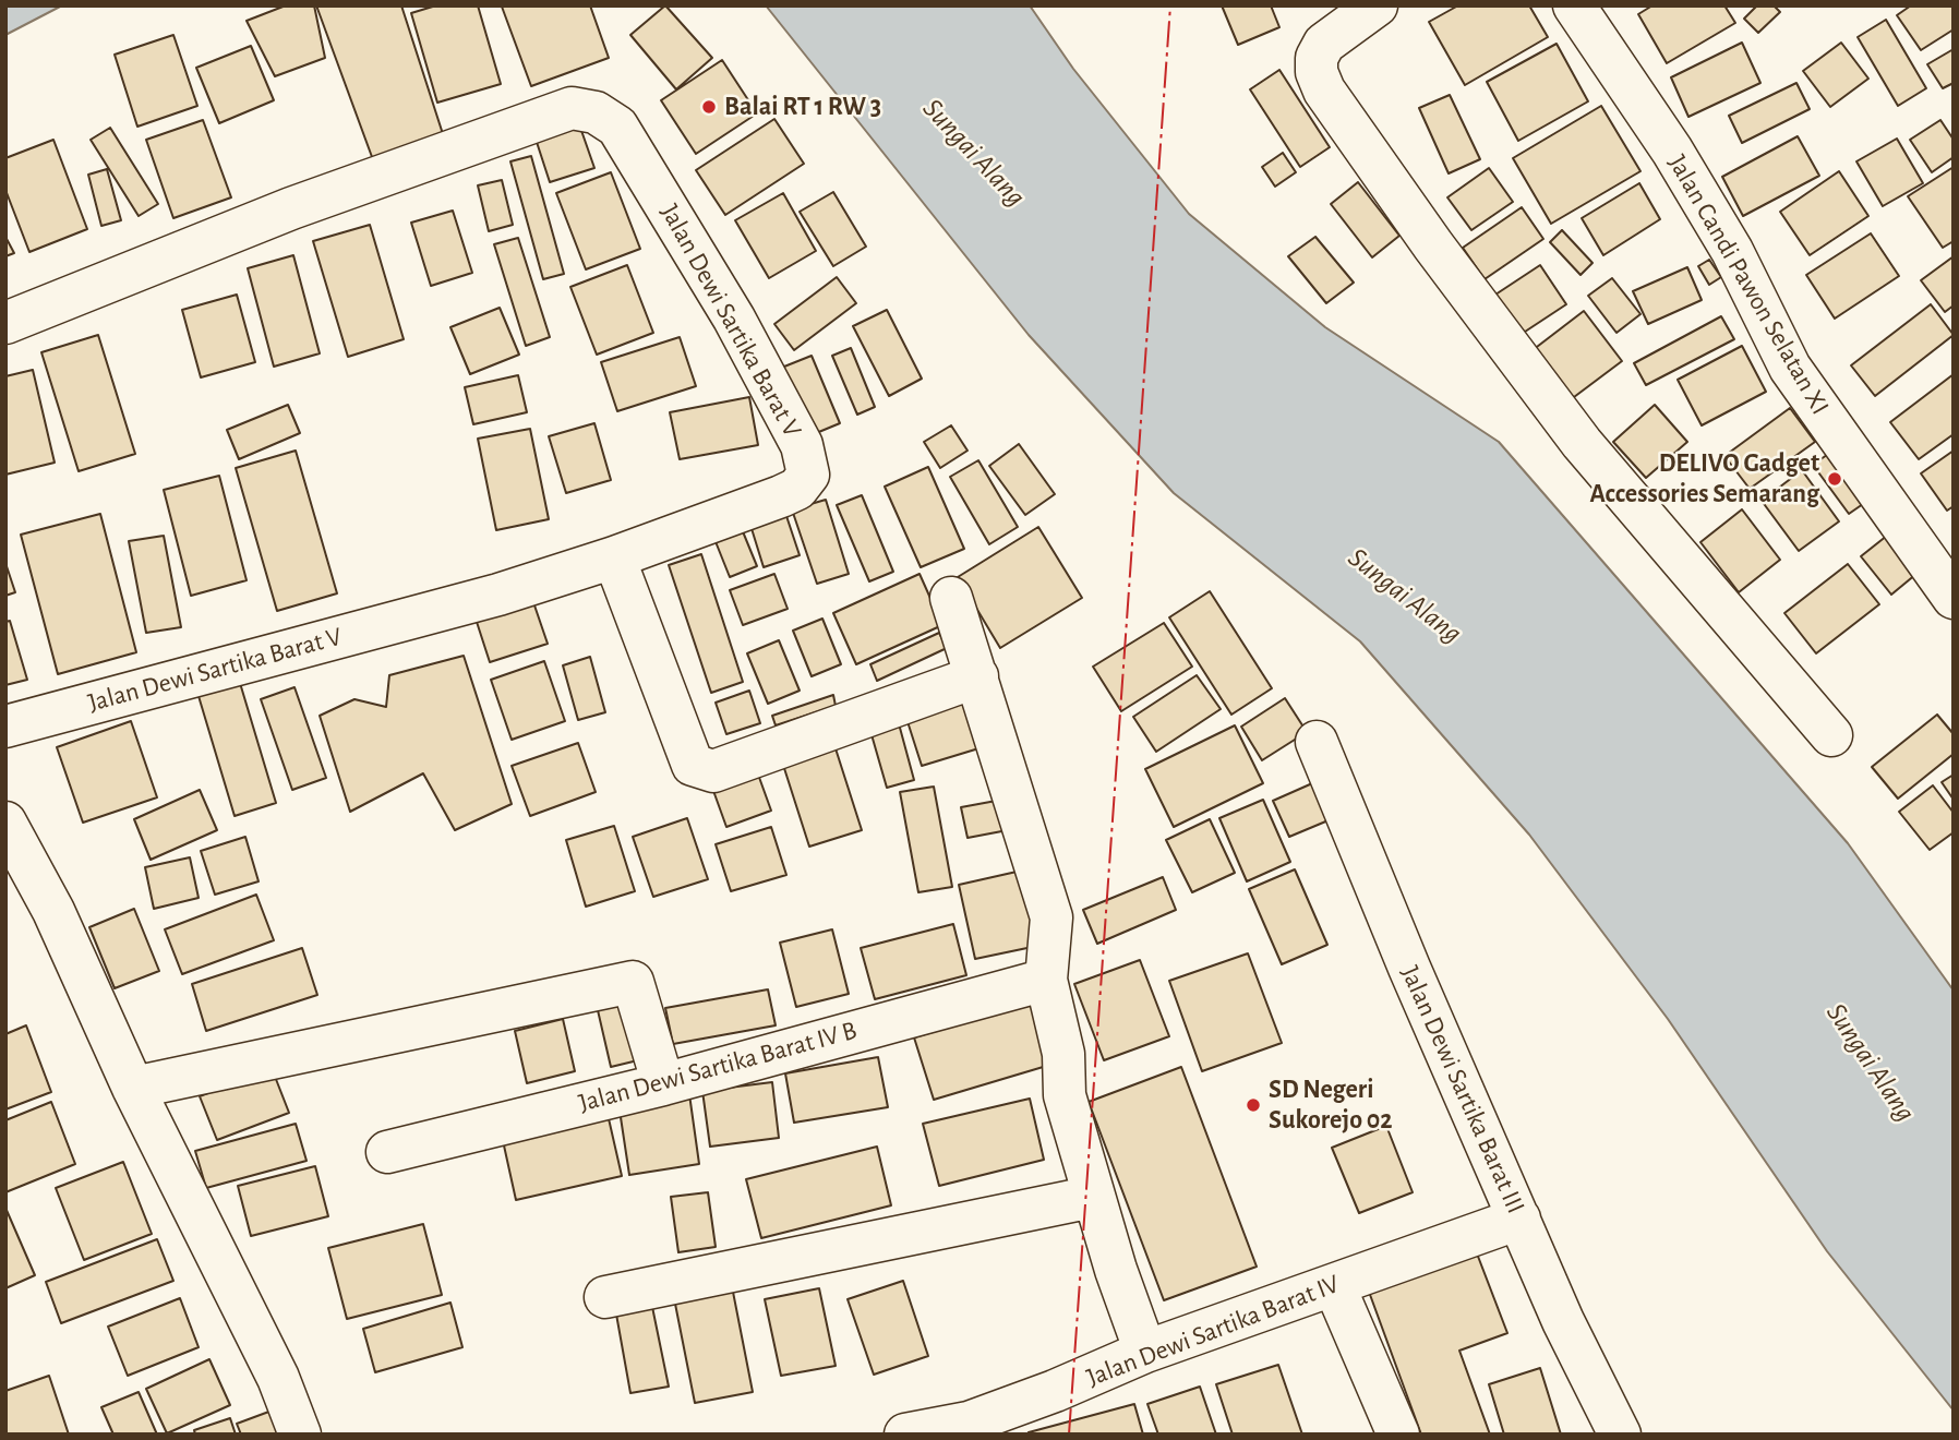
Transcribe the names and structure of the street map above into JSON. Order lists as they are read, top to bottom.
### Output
{
  "streets": {
    "street": [
      "Jalan Candi Pawon Selatan XI",
      "Jalan Dewi Sartika Barat V",
      "Jalan Dewi Sartika Barat IV B",
      "Jalan Dewi Sartika Barat III",
      "Jalan Dewi Sartika Barat IV"
    ]
  },
  "crossings": [
    ["Jalan Dewi Sartika Barat III", "Jalan Dewi Sartika Barat IV"]
  ],
  "water": ["Sungai Alang"],
  "places": ["Balai RT 1 RW 3", "DELIVO Gadget Accessories Semarang", "SD Negeri Sukorejo 02"]
}
